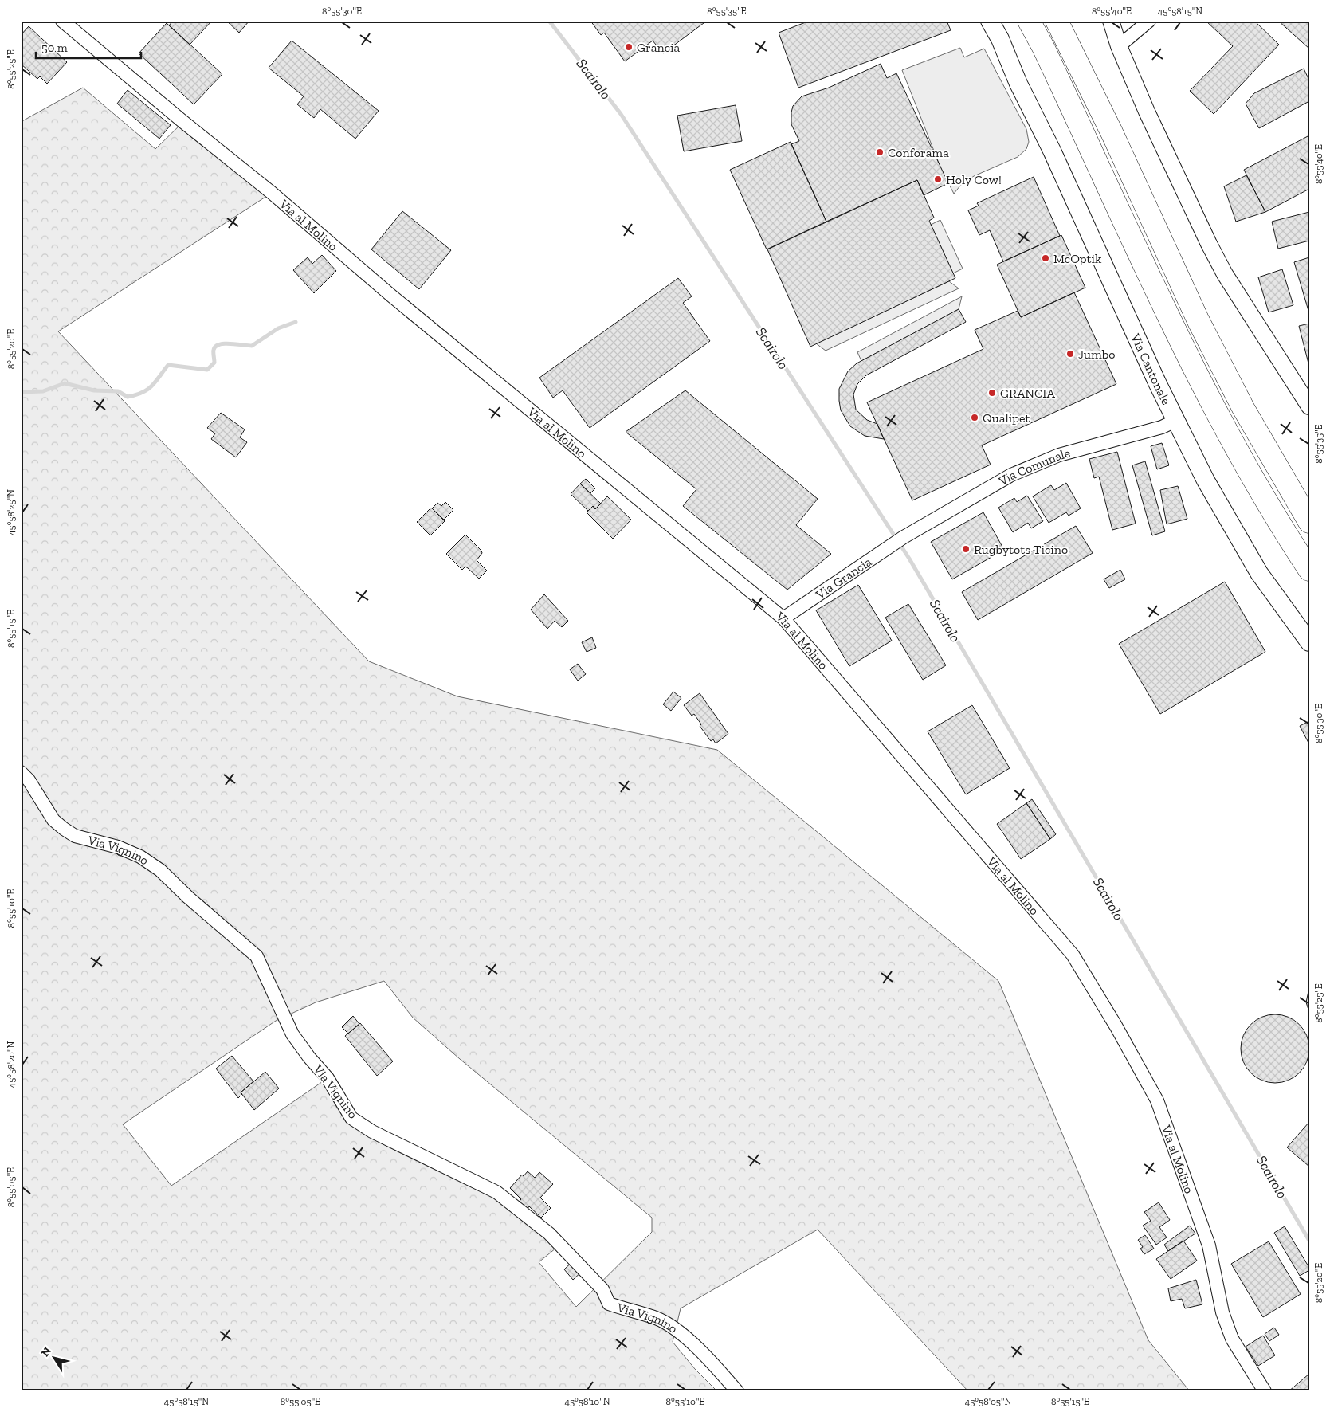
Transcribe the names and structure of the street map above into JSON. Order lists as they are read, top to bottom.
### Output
{
  "streets": {
    "main road": ["Via Cantonale"],
    "street": [
      "Via al Molino",
      "Via Comunale",
      "Via Grancia",
      "Via Vignino"
    ]
  },
  "crossings": [
    ["Via al Molino", "Via Grancia"],
    ["Via Cantonale", "Via Comunale"],
    ["Via Comunale", "Via Grancia"]
  ],
  "water": ["Scairolo"],
  "places": [
    "Grancia",
    "Conforama",
    "Holy Cow!",
    "McOptik",
    "Jumbo",
    "GRANCIA",
    "Qualipet",
    "Rugbytots Ticino"
  ],
  "scale_bar": "50 m",
  "north": "top left",
  "coordinates": [
    "8°55'30\"E",
    "8°55'35\"E",
    "8°55'40\"E",
    "45°58'15\"N",
    "8°55'25\"E",
    "8°55'20\"E",
    "45°58'25\"N",
    "8°55'15\"E",
    "8°55'10\"E",
    "45°58'20\"N",
    "8°55'05\"E",
    "45°58'10\"N",
    "45°58'05\"N"
  ]
}
